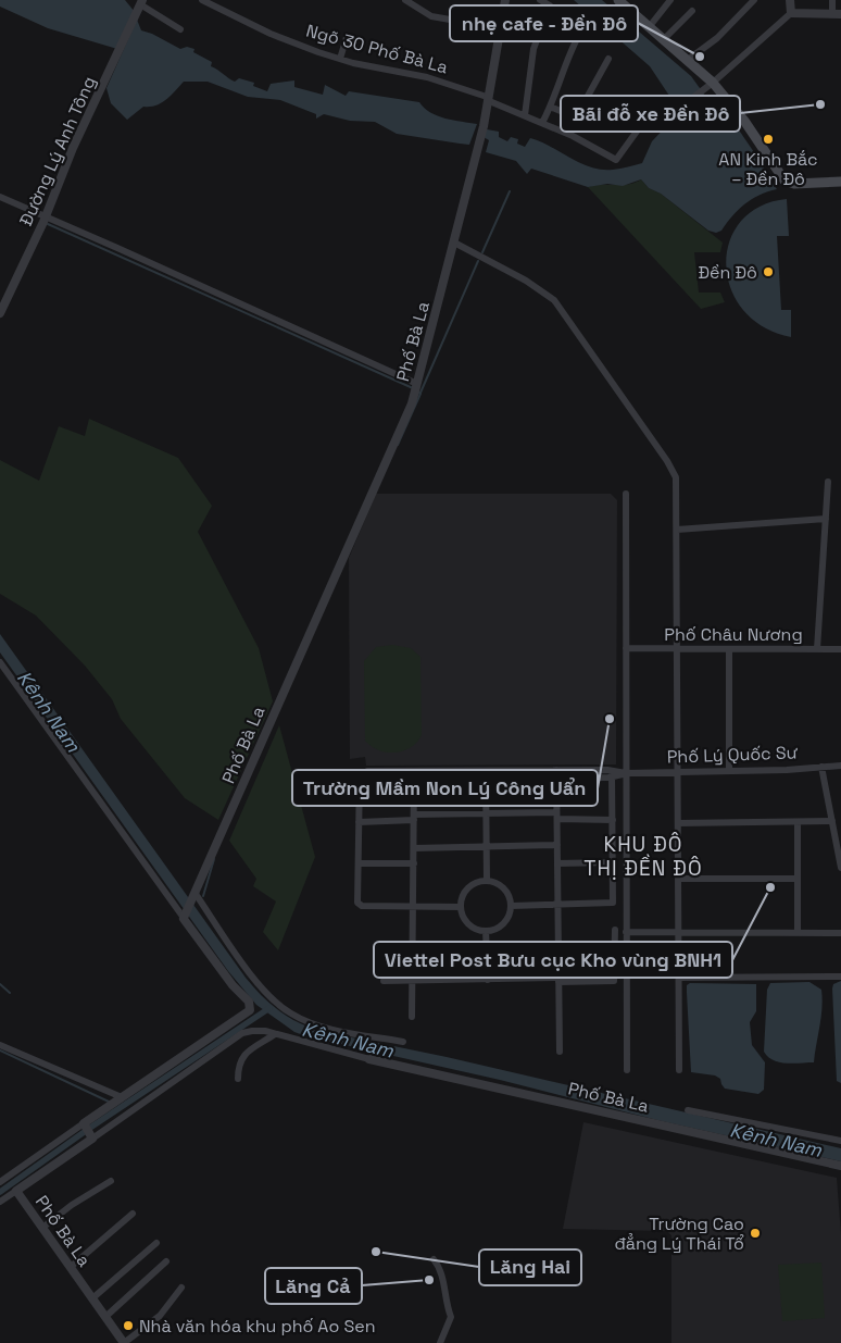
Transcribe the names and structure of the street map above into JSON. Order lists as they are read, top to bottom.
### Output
{
  "streets": {
    "street": [
      "Ngõ 30 Phố Bà La",
      "Đường Lý Anh Tông",
      "Phố Bà La",
      "Phố Châu Nương",
      "Phố Lý Quốc Sư"
    ]
  },
  "crossings": [
    ["Ngõ 30 Phố Bà La", "Phố Bà La"]
  ],
  "districts": ["KHU ĐÔ THỊ ĐỀN ĐÔ"],
  "water": ["Kênh Nam"],
  "places": [
    "nhẹ cafe - Đền Đô",
    "Bãi đỗ xe Đền Đô",
    "AN Kinh Bắc – Đền Đô",
    "Đền Đô",
    "Trường Mầm Non Lý Công Uẩn",
    "Viettel Post Bưu cục Kho vùng BNH1",
    "Trường Cao đẳng Lý Thái Tổ",
    "Lăng Hai",
    "Lăng Cả",
    "Nhà văn hóa khu phố Ao Sen"
  ]
}
